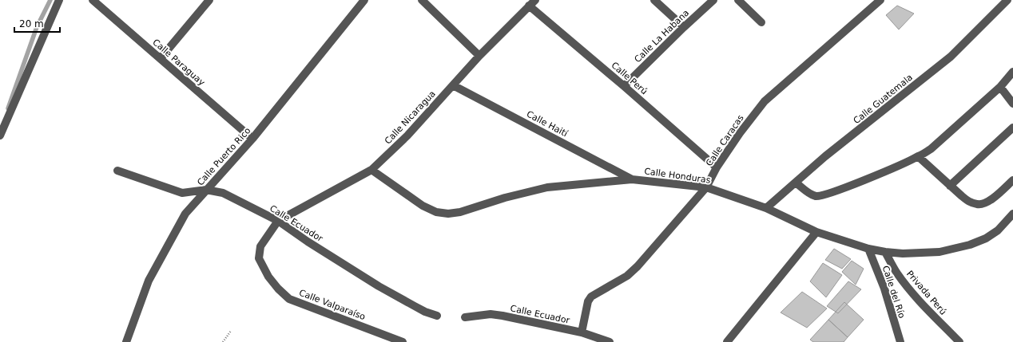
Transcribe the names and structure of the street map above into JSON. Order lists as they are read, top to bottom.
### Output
{
  "streets": {
    "street": [
      "Calle La Habana",
      "Calle Paraguay",
      "Calle Perú",
      "Calle Guatemala",
      "Calle Nicaragua",
      "Calle Haití",
      "Calle Caracas",
      "Calle Puerto Rico",
      "Calle Honduras",
      "Calle Ecuador",
      "Calle del Río",
      "Privada Perú",
      "Calle Valparaíso"
    ]
  },
  "crossings": [
    ["Calle La Habana", "Calle Perú"],
    ["Calle Paraguay", "Calle Puerto Rico"],
    ["Calle Perú", "Calle Nicaragua"],
    ["Calle Perú", "Calle Caracas"],
    ["Calle Guatemala", "Calle Honduras"],
    ["Calle Nicaragua", "Calle Haití"],
    ["Calle Nicaragua", "Calle Honduras"],
    ["Calle Nicaragua", "Calle Ecuador"],
    ["Calle Nicaragua", "Calle Valparaíso"],
    ["Calle Haití", "Calle Honduras"],
    ["Calle Caracas", "Calle Honduras"],
    ["Calle Caracas", "Calle Ecuador"],
    ["Calle Puerto Rico", "Calle Ecuador"],
    ["Calle Honduras", "Calle del Río"],
    ["Calle Honduras", "Privada Perú"],
    ["Calle Ecuador", "Calle Valparaíso"]
  ],
  "scale_bar": "20 m"
}
